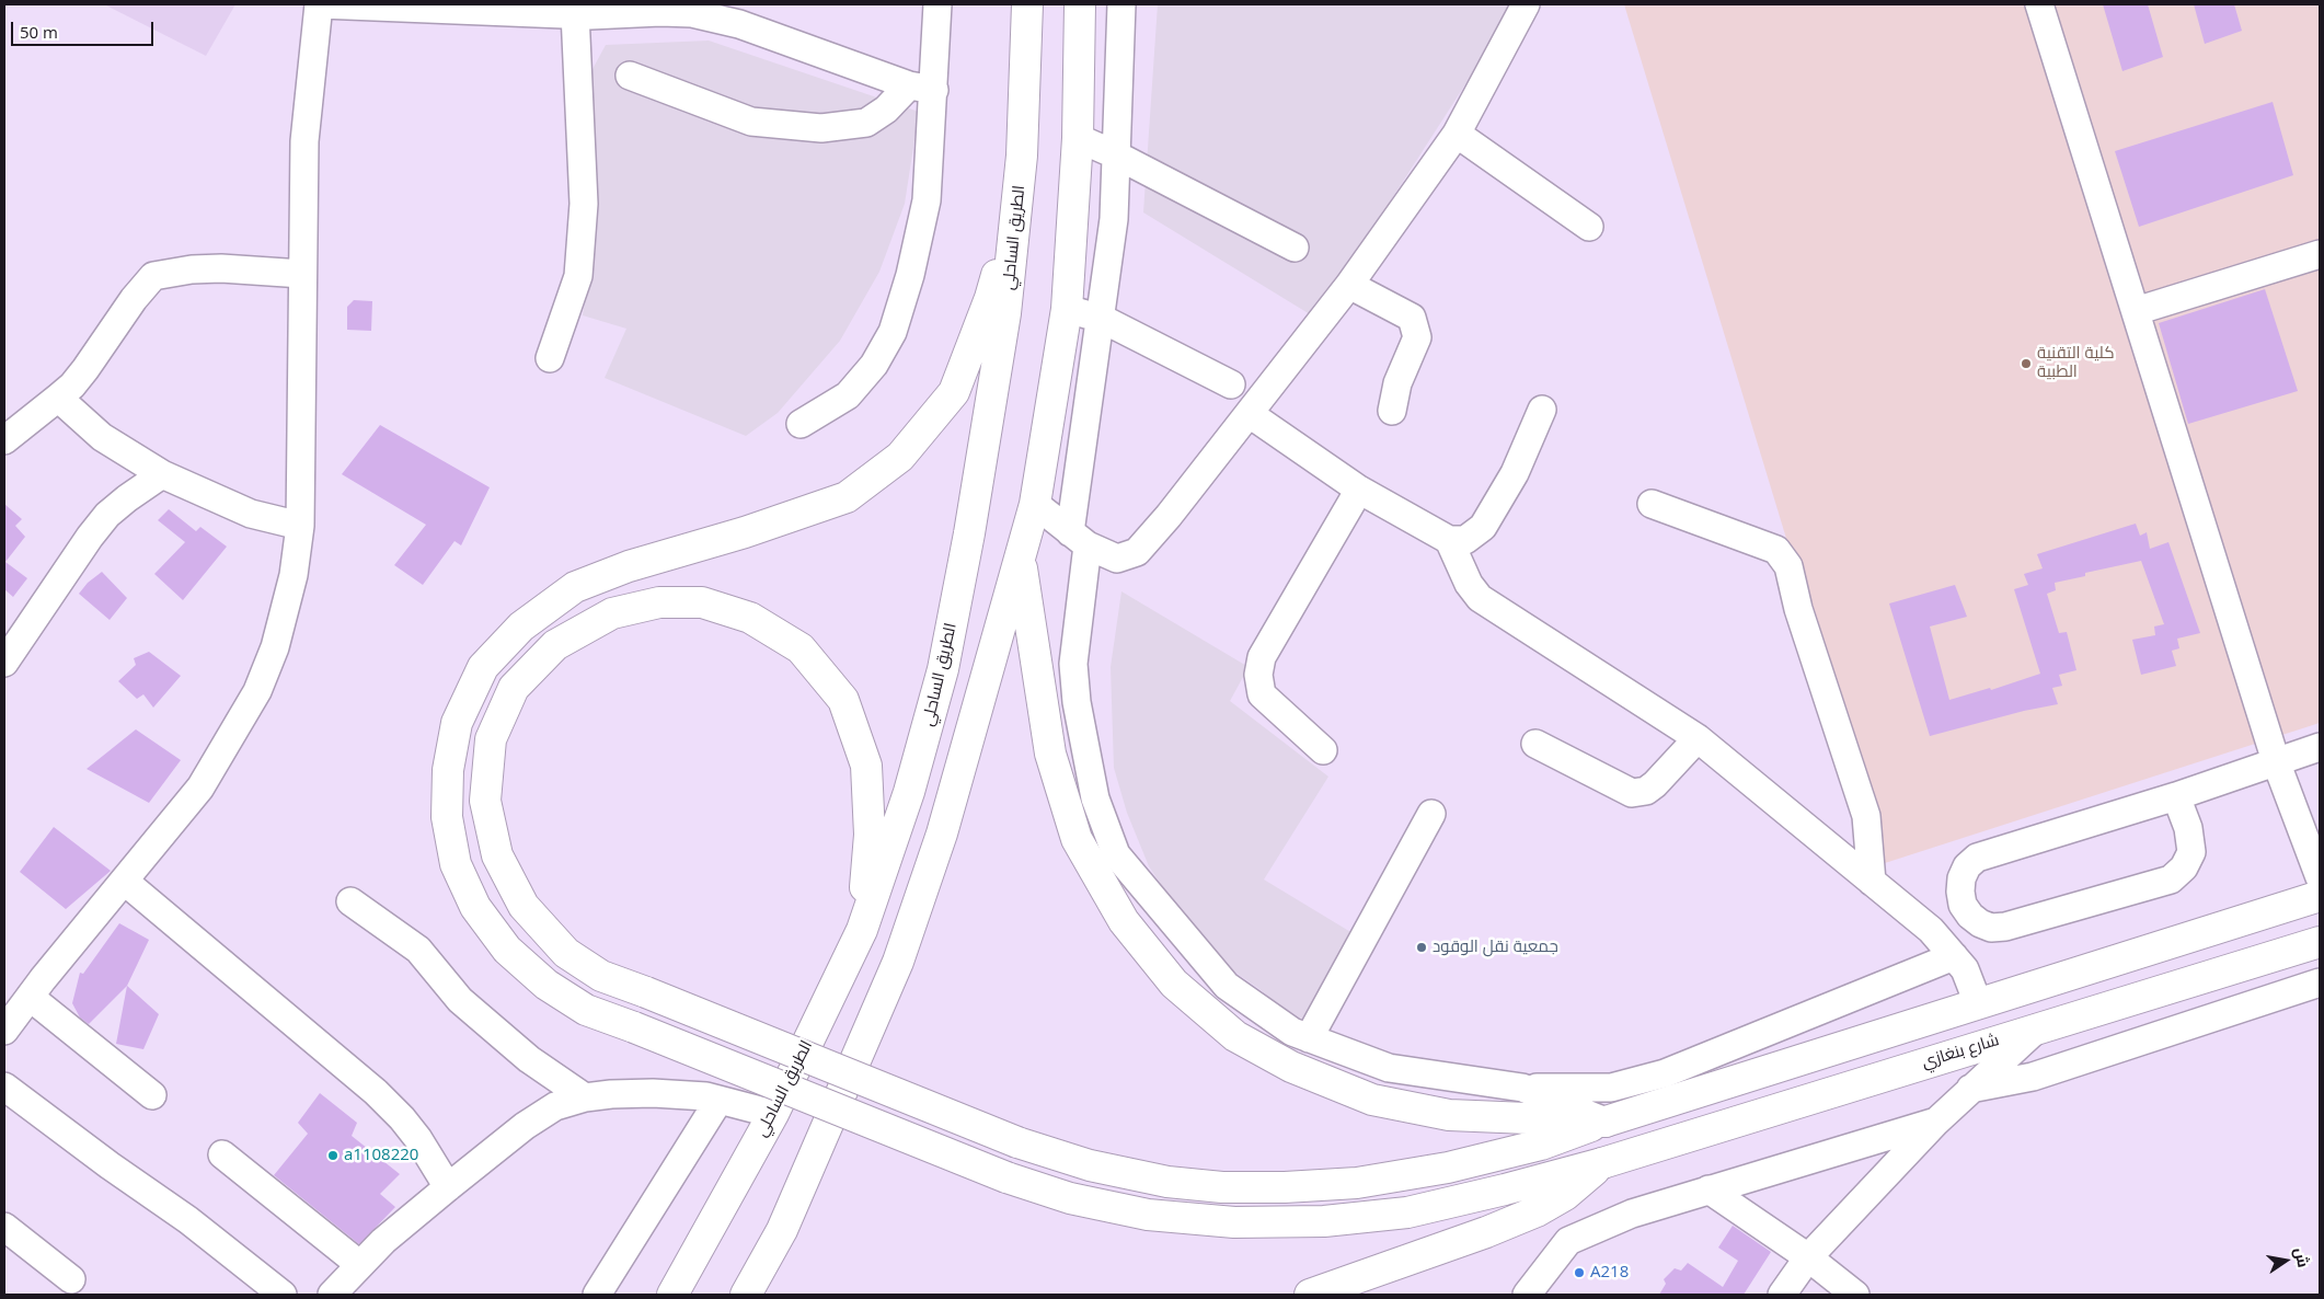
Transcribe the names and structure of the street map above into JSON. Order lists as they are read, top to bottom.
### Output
{
  "streets": {
    "main road": ["الطريق الساحلي", "شارع بنغازي"]
  },
  "crossings": [
    ["الطريق الساحلي", "شارع بنغازي"]
  ],
  "places": [
    "كلية التقنية الطبية",
    "جمعية نقل الوقود",
    "a1108220",
    "A218"
  ],
  "scale_bar": "50 m",
  "north": "right"
}
